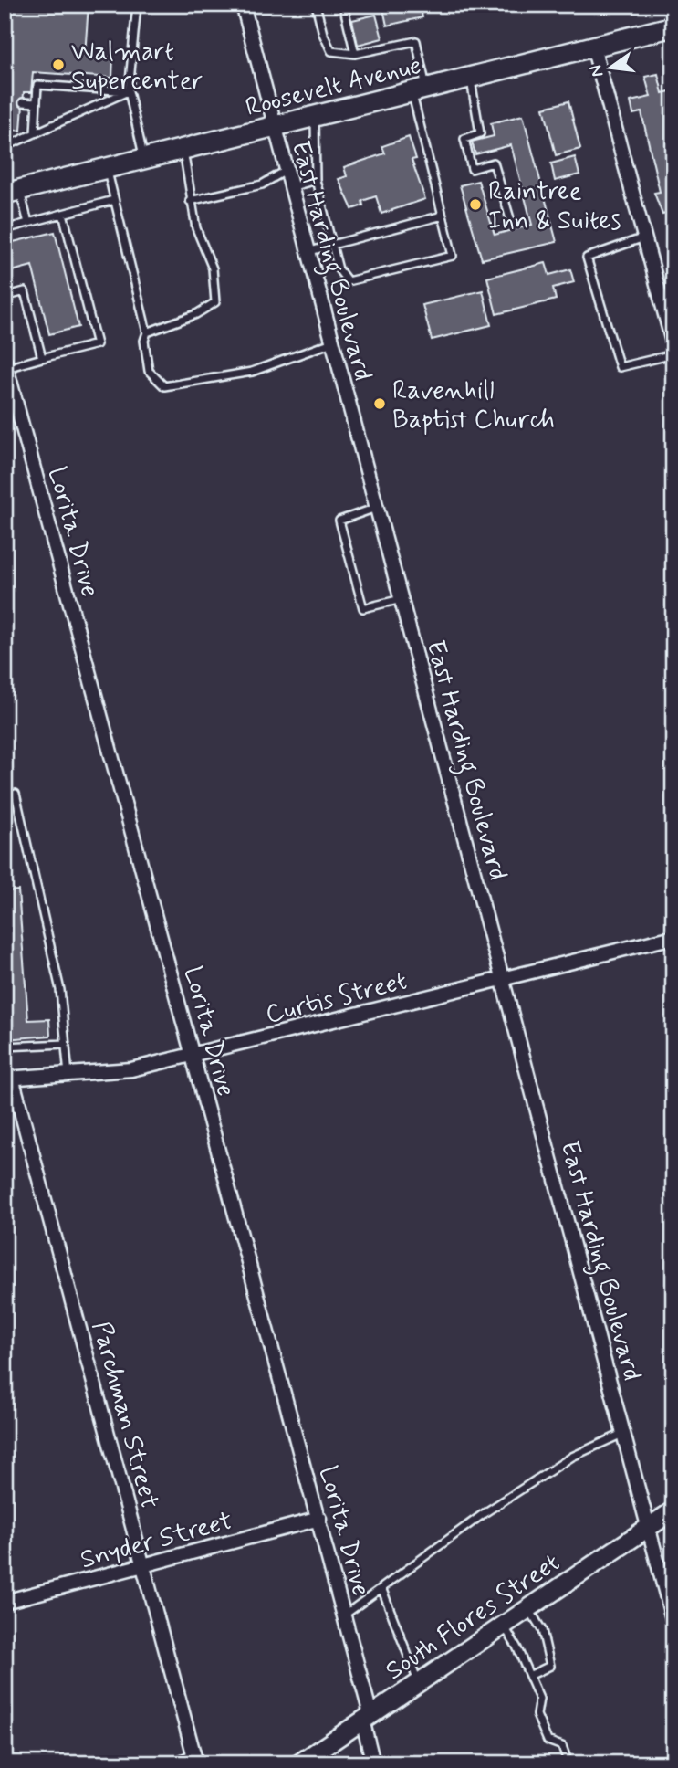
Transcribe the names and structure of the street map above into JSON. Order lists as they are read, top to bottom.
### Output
{
  "streets": {
    "main road": ["Roosevelt Avenue", "South Flores Street"],
    "street": [
      "East Harding Boulevard",
      "Lorita Drive",
      "Curtis Street",
      "Parchman Street",
      "Snyder Street"
    ]
  },
  "crossings": [
    ["Roosevelt Avenue", "East Harding Boulevard"],
    ["East Harding Boulevard", "Curtis Street"],
    ["East Harding Boulevard", "South Flores Street"],
    ["Lorita Drive", "Curtis Street"],
    ["Lorita Drive", "Snyder Street"],
    ["Lorita Drive", "South Flores Street"],
    ["Curtis Street", "Parchman Street"],
    ["Parchman Street", "Snyder Street"]
  ],
  "places": ["Walmart Supercenter", "Raintree Inn & Suites", "Ravenhill Baptist Church"],
  "north": "left"
}
